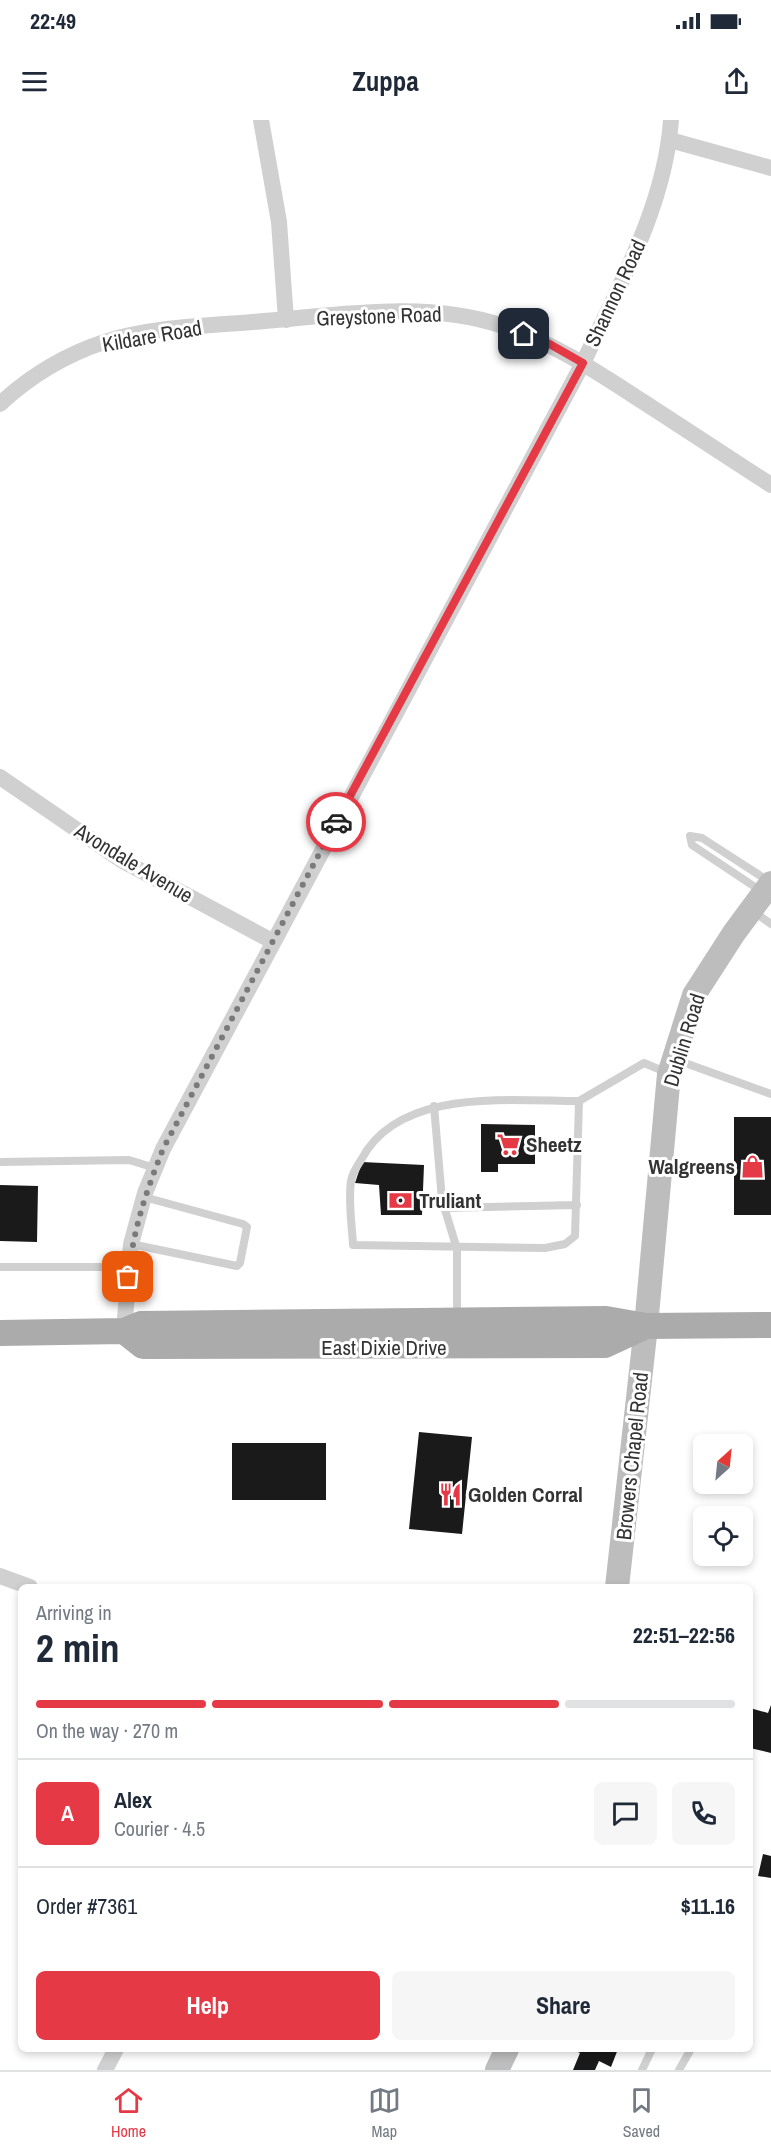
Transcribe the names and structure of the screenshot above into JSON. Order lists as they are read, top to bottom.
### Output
{
  "streets": {
    "main road": ["East Dixie Drive"],
    "street": [
      "Shannon Road",
      "Greystone Road",
      "Kildare Road",
      "Avondale Avenue",
      "Dublin Road",
      "Browers Chapel Road"
    ]
  },
  "crossings": [
    ["Shannon Road", "Greystone Road"],
    ["Shannon Road", "Avondale Avenue"],
    ["Shannon Road", "East Dixie Drive"],
    ["Greystone Road", "Kildare Road"],
    ["Dublin Road", "East Dixie Drive"],
    ["Dublin Road", "Browers Chapel Road"],
    ["East Dixie Drive", "Browers Chapel Road"]
  ],
  "places": {
    "supermarket": ["Sheetz"],
    "shop": ["Walgreens"],
    "bank": ["Truliant"],
    "restaurant": ["Golden Corral"]
  },
  "north": "top right",
  "page": {
    "status": "22:49",
    "header": "Zuppa",
    "heading": ["2 min", "Arriving in", "22:51–22:56"],
    "panel": [
      "Alex",
      "Courier · 4.5",
      "Order #7361",
      "$11.16"
    ],
    "bar": "On the way · 270 m",
    "round": "A",
    "buttons": ["Help", "Share"],
    "tabs": ["Home", "Map", "Saved"]
  }
}
